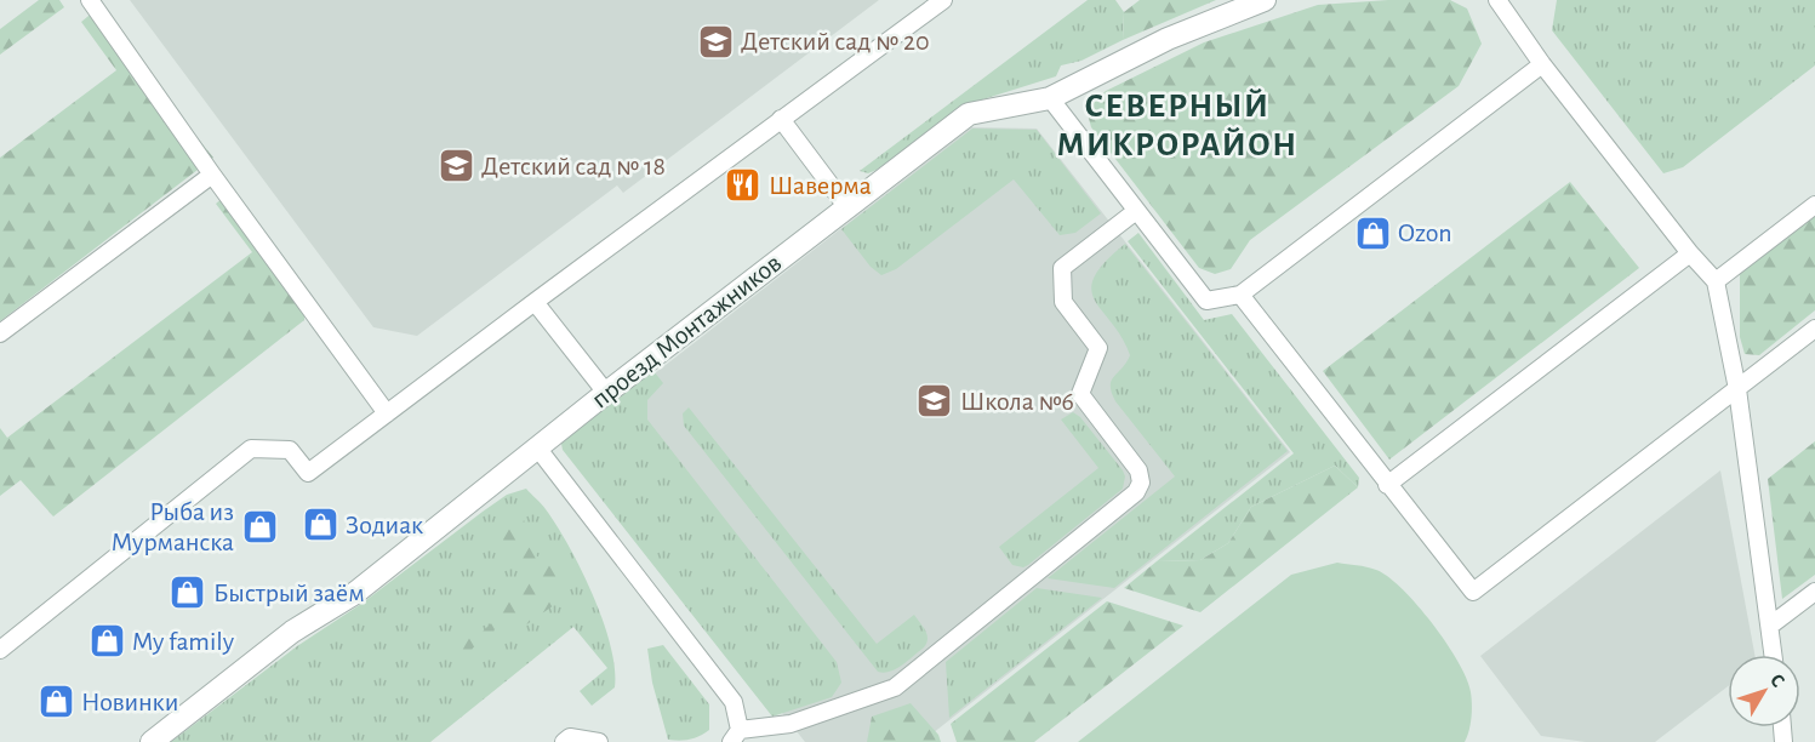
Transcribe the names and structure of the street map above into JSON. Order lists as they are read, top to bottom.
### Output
{
  "streets": {
    "street": ["проезд Монтажников"]
  },
  "districts": ["СЕВЕРНЫЙ МИКРОРАЙОН"],
  "places": {
    "school or university": ["Детский сад № 20", "Детский сад № 18", "Школа №6"],
    "restaurant": ["Шаверма"],
    "shop": [
      "Ozon",
      "Зодиак",
      "Рыба из Мурманска",
      "Быстрый заём",
      "My family",
      "Новинки"
    ]
  },
  "north": "top right"
}
